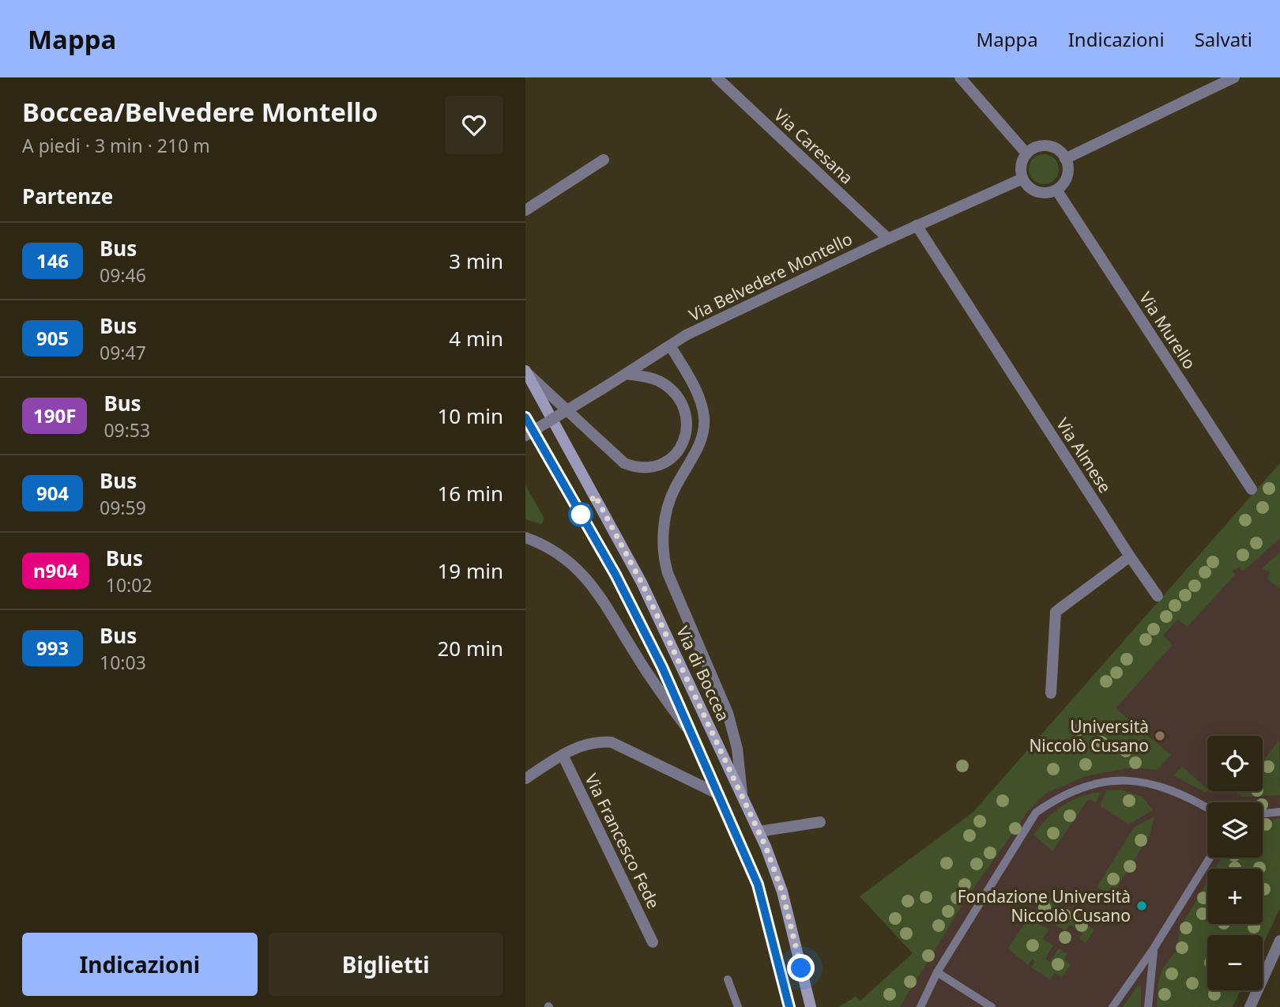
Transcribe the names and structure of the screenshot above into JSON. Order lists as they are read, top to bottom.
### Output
{
  "streets": {
    "main road": ["Via di Boccea"],
    "street": [
      "Via Caresana",
      "Via Belvedere Montello",
      "Via Murello",
      "Via Almese",
      "Via Francesco Fede"
    ]
  },
  "crossings": [
    ["Via Caresana", "Via Belvedere Montello"],
    ["Via Belvedere Montello", "Via Murello"],
    ["Via Belvedere Montello", "Via Almese"]
  ],
  "places": ["Università Niccolò Cusano", "Fondazione Università Niccolò Cusano"],
  "lines": ["bus line 146"],
  "page": {
    "header": "Mappa",
    "nav": ["Mappa", "Indicazioni", "Salvati"],
    "heading": [
      ["Boccea/Belvedere Montello", "A piedi · 3 min · 210 m"],
      "Partenze"
    ],
    "list": [
      {
        "mark": "146",
        "name": "Bus",
        "note": "09:46",
        "value": "3 min"
      },
      {
        "mark": "905",
        "name": "Bus",
        "note": "09:47",
        "value": "4 min"
      },
      {
        "mark": "190F",
        "name": "Bus",
        "note": "09:53",
        "value": "10 min"
      },
      {
        "mark": "904",
        "name": "Bus",
        "note": "09:59",
        "value": "16 min"
      },
      {
        "mark": "n904",
        "name": "Bus",
        "note": "10:02",
        "value": "19 min"
      },
      {
        "mark": "993",
        "name": "Bus",
        "note": "10:03",
        "value": "20 min"
      }
    ],
    "map_buttons": ["+", "−"],
    "buttons": ["Indicazioni", "Biglietti"]
  }
}
